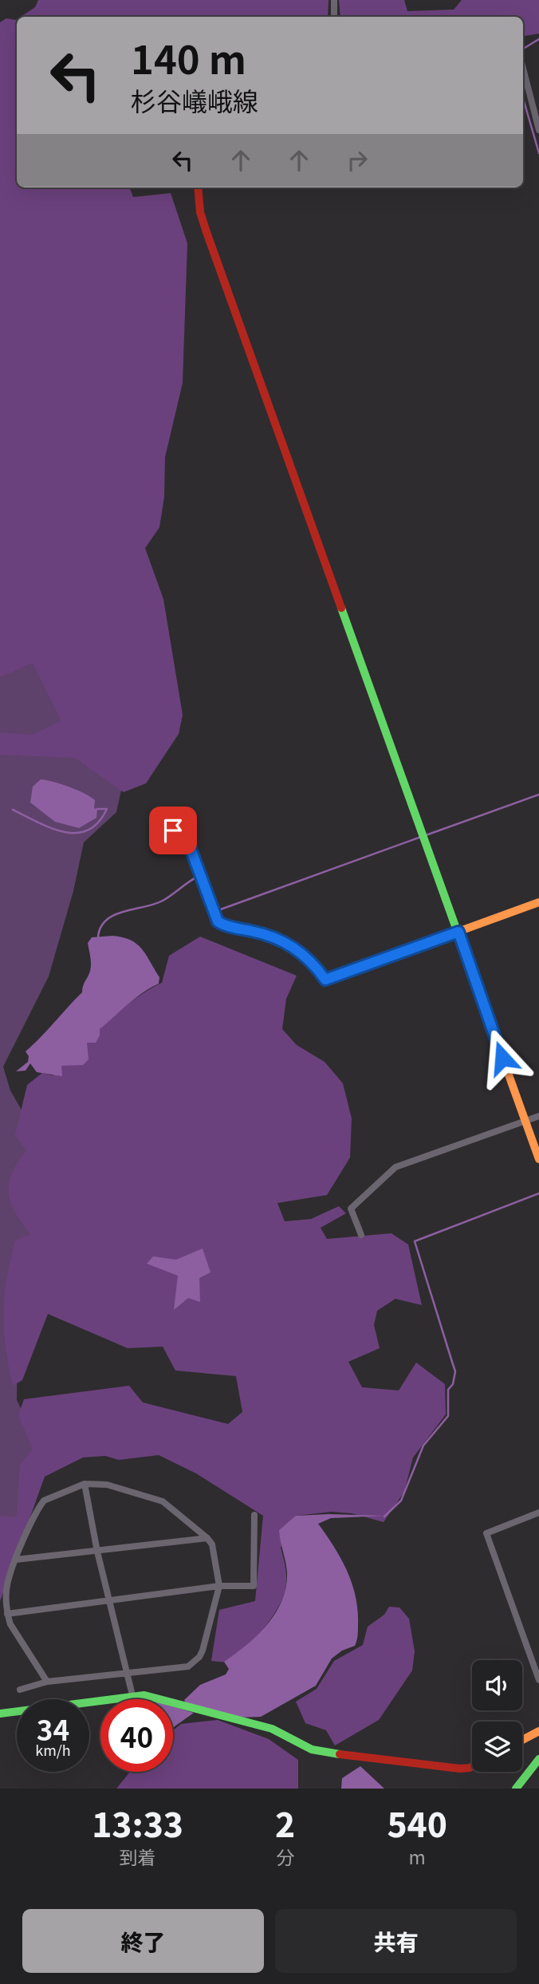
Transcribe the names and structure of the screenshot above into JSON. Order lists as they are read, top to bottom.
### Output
{
  "page": {
    "turn": ["140 m", "杉谷嶬峨線"],
    "speed": "34 km/h",
    "limit": "40",
    "eta": [
      "13:33",
      "到着",
      "2",
      "分",
      "540",
      "m"
    ],
    "buttons": ["終了", "共有"]
  }
}
